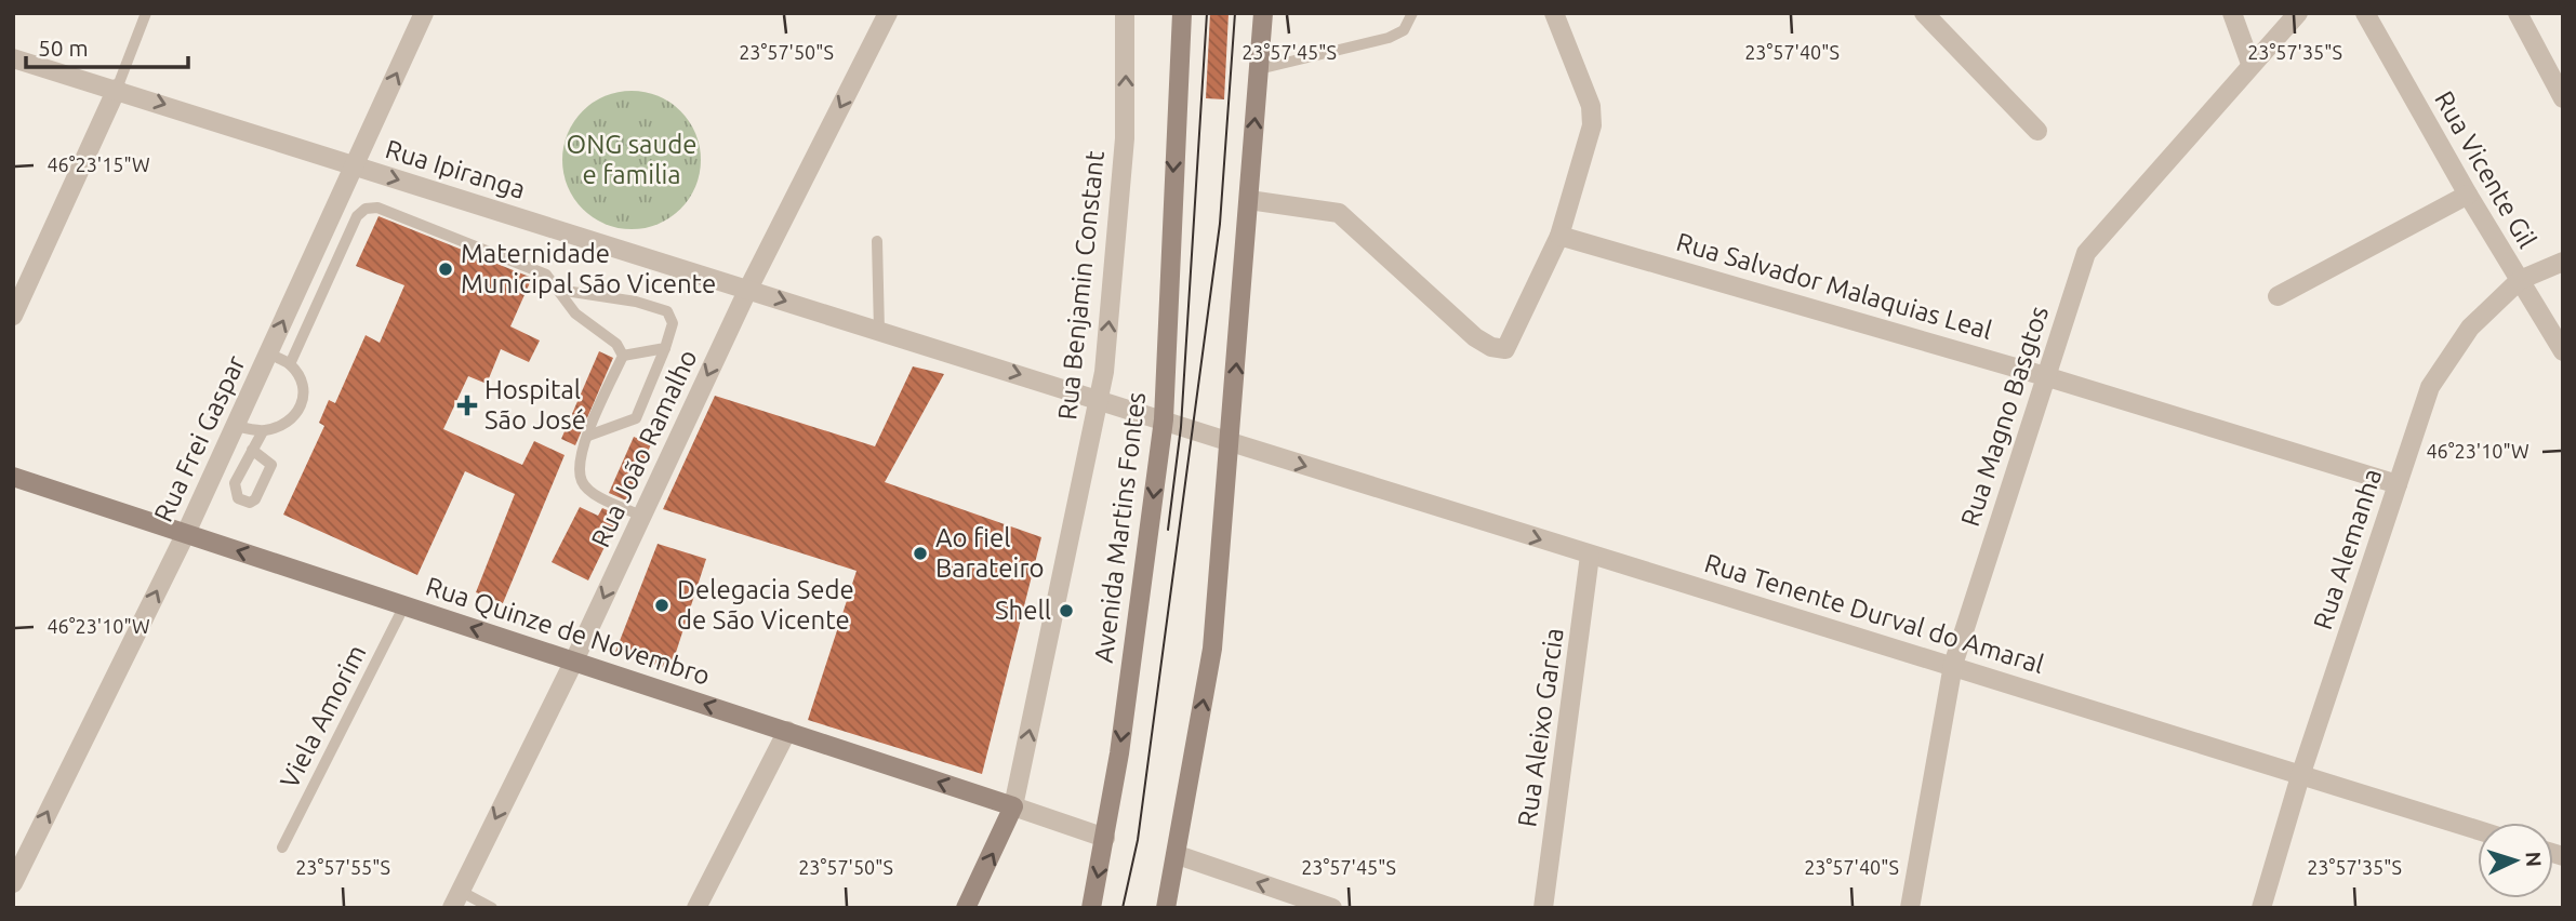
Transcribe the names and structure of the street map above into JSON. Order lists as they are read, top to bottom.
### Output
{
  "streets": {
    "main road": ["Rua Benjamin Constant", "Avenida Martins Fontes", "Rua Quinze de Novembro"],
    "street": [
      "Rua Ipiranga",
      "Rua Vicente Gil",
      "Rua Salvador Malaquias Leal",
      "Rua Magno Basgtos",
      "Rua Frei Gaspar",
      "Rua João Ramalho",
      "Rua Alemanha",
      "Rua Tenente Durval do Amaral",
      "Rua Aleixo Garcia"
    ],
    "lane": ["Viela Amorim"]
  },
  "crossings": [
    ["Rua Ipiranga", "Rua Benjamin Constant"],
    ["Rua Ipiranga", "Rua Frei Gaspar"],
    ["Rua Ipiranga", "Rua João Ramalho"],
    ["Rua Vicente Gil", "Rua Alemanha"],
    ["Rua Benjamin Constant", "Rua Quinze de Novembro"],
    ["Rua Salvador Malaquias Leal", "Rua Magno Basgtos"],
    ["Rua Salvador Malaquias Leal", "Rua Alemanha"],
    ["Rua Magno Basgtos", "Rua Tenente Durval do Amaral"],
    ["Rua Frei Gaspar", "Rua Quinze de Novembro"],
    ["Rua João Ramalho", "Rua Quinze de Novembro"],
    ["Avenida Martins Fontes", "Rua Tenente Durval do Amaral"],
    ["Avenida Martins Fontes", "Rua Quinze de Novembro"],
    ["Rua Alemanha", "Rua Tenente Durval do Amaral"],
    ["Rua Tenente Durval do Amaral", "Rua Aleixo Garcia"],
    ["Rua Quinze de Novembro", "Viela Amorim"]
  ],
  "one_way": [
    "Rua Ipiranga",
    "Rua Benjamin Constant",
    "Rua Frei Gaspar",
    "Rua João Ramalho",
    "Rua Quinze de Novembro"
  ],
  "parks": ["ONG saude e familia"],
  "places": {
    "other": [
      "Maternidade Municipal São Vicente",
      "Ao fiel Barateiro",
      "Delegacia Sede de São Vicente",
      "Shell"
    ],
    "health": ["Hospital São José"]
  },
  "scale_bar": "50 m",
  "north": "right",
  "coordinates": [
    "23°57'50\"S",
    "23°57'45\"S",
    "23°57'40\"S",
    "23°57'35\"S",
    "46°23'15\"W",
    "46°23'10\"W",
    "23°57'55\"S"
  ]
}
